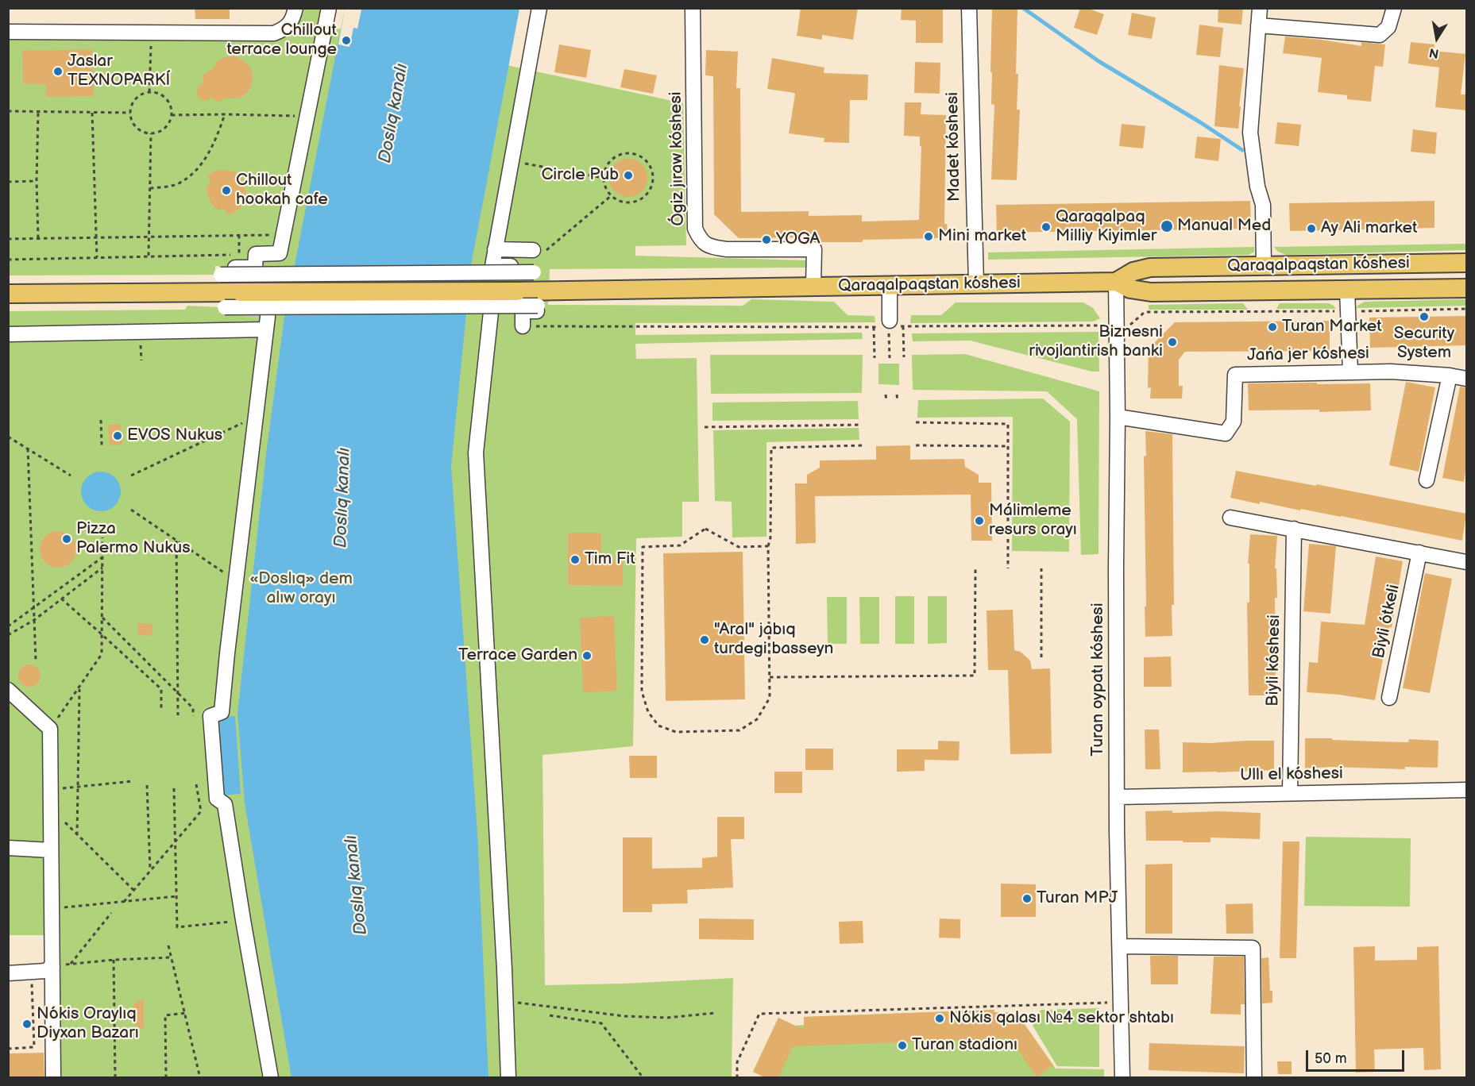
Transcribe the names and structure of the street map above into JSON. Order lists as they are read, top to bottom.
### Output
{
  "streets": {
    "main road": ["Qaraqalpaqstan kóshesi"],
    "street": [
      "Madet kóshesi",
      "Ógiz jıraw kóshesi",
      "Jańa jer kóshesi",
      "Biyli ótkeli",
      "Biyli kóshesi",
      "Turan oypatı kóshesi",
      "Ullı el kóshesi"
    ]
  },
  "crossings": [
    ["Madet kóshesi", "Qaraqalpaqstan kóshesi"],
    ["Ógiz jıraw kóshesi", "Qaraqalpaqstan kóshesi"],
    ["Qaraqalpaqstan kóshesi", "Turan oypatı kóshesi"],
    ["Jańa jer kóshesi", "Turan oypatı kóshesi"],
    ["Biyli kóshesi", "Ullı el kóshesi"],
    ["Turan oypatı kóshesi", "Ullı el kóshesi"]
  ],
  "water": ["Doslıq kanalı"],
  "parks": ["«Doslıq» dem alıw orayı"],
  "places": [
    "Chillout terrace lounge",
    "Jaslar TEXNOPARKÍ",
    "Circle Pub",
    "Chillout hookah cafe",
    "Manual Med",
    "Qaraqalpaq Milliy Kiyimler",
    "Ay Ali market",
    "Mini market",
    "YOGA",
    "Security System",
    "Turan Market",
    "Biznesni rivojlantirish banki",
    "EVOS Nukus",
    "Málimleme resurs orayı",
    "Pizza Palermo Nukus",
    "Tim Fit",
    "\"Aral\" jabıq turdegi basseyn",
    "Terrace Garden",
    "Turan MPJ",
    "Nókis qalası №4 sektor shtabı",
    "Nókis Oraylıq Diyxan Bazarı",
    "Turan stadionı"
  ],
  "scale_bar": "50 m",
  "north": "bottom"
}
